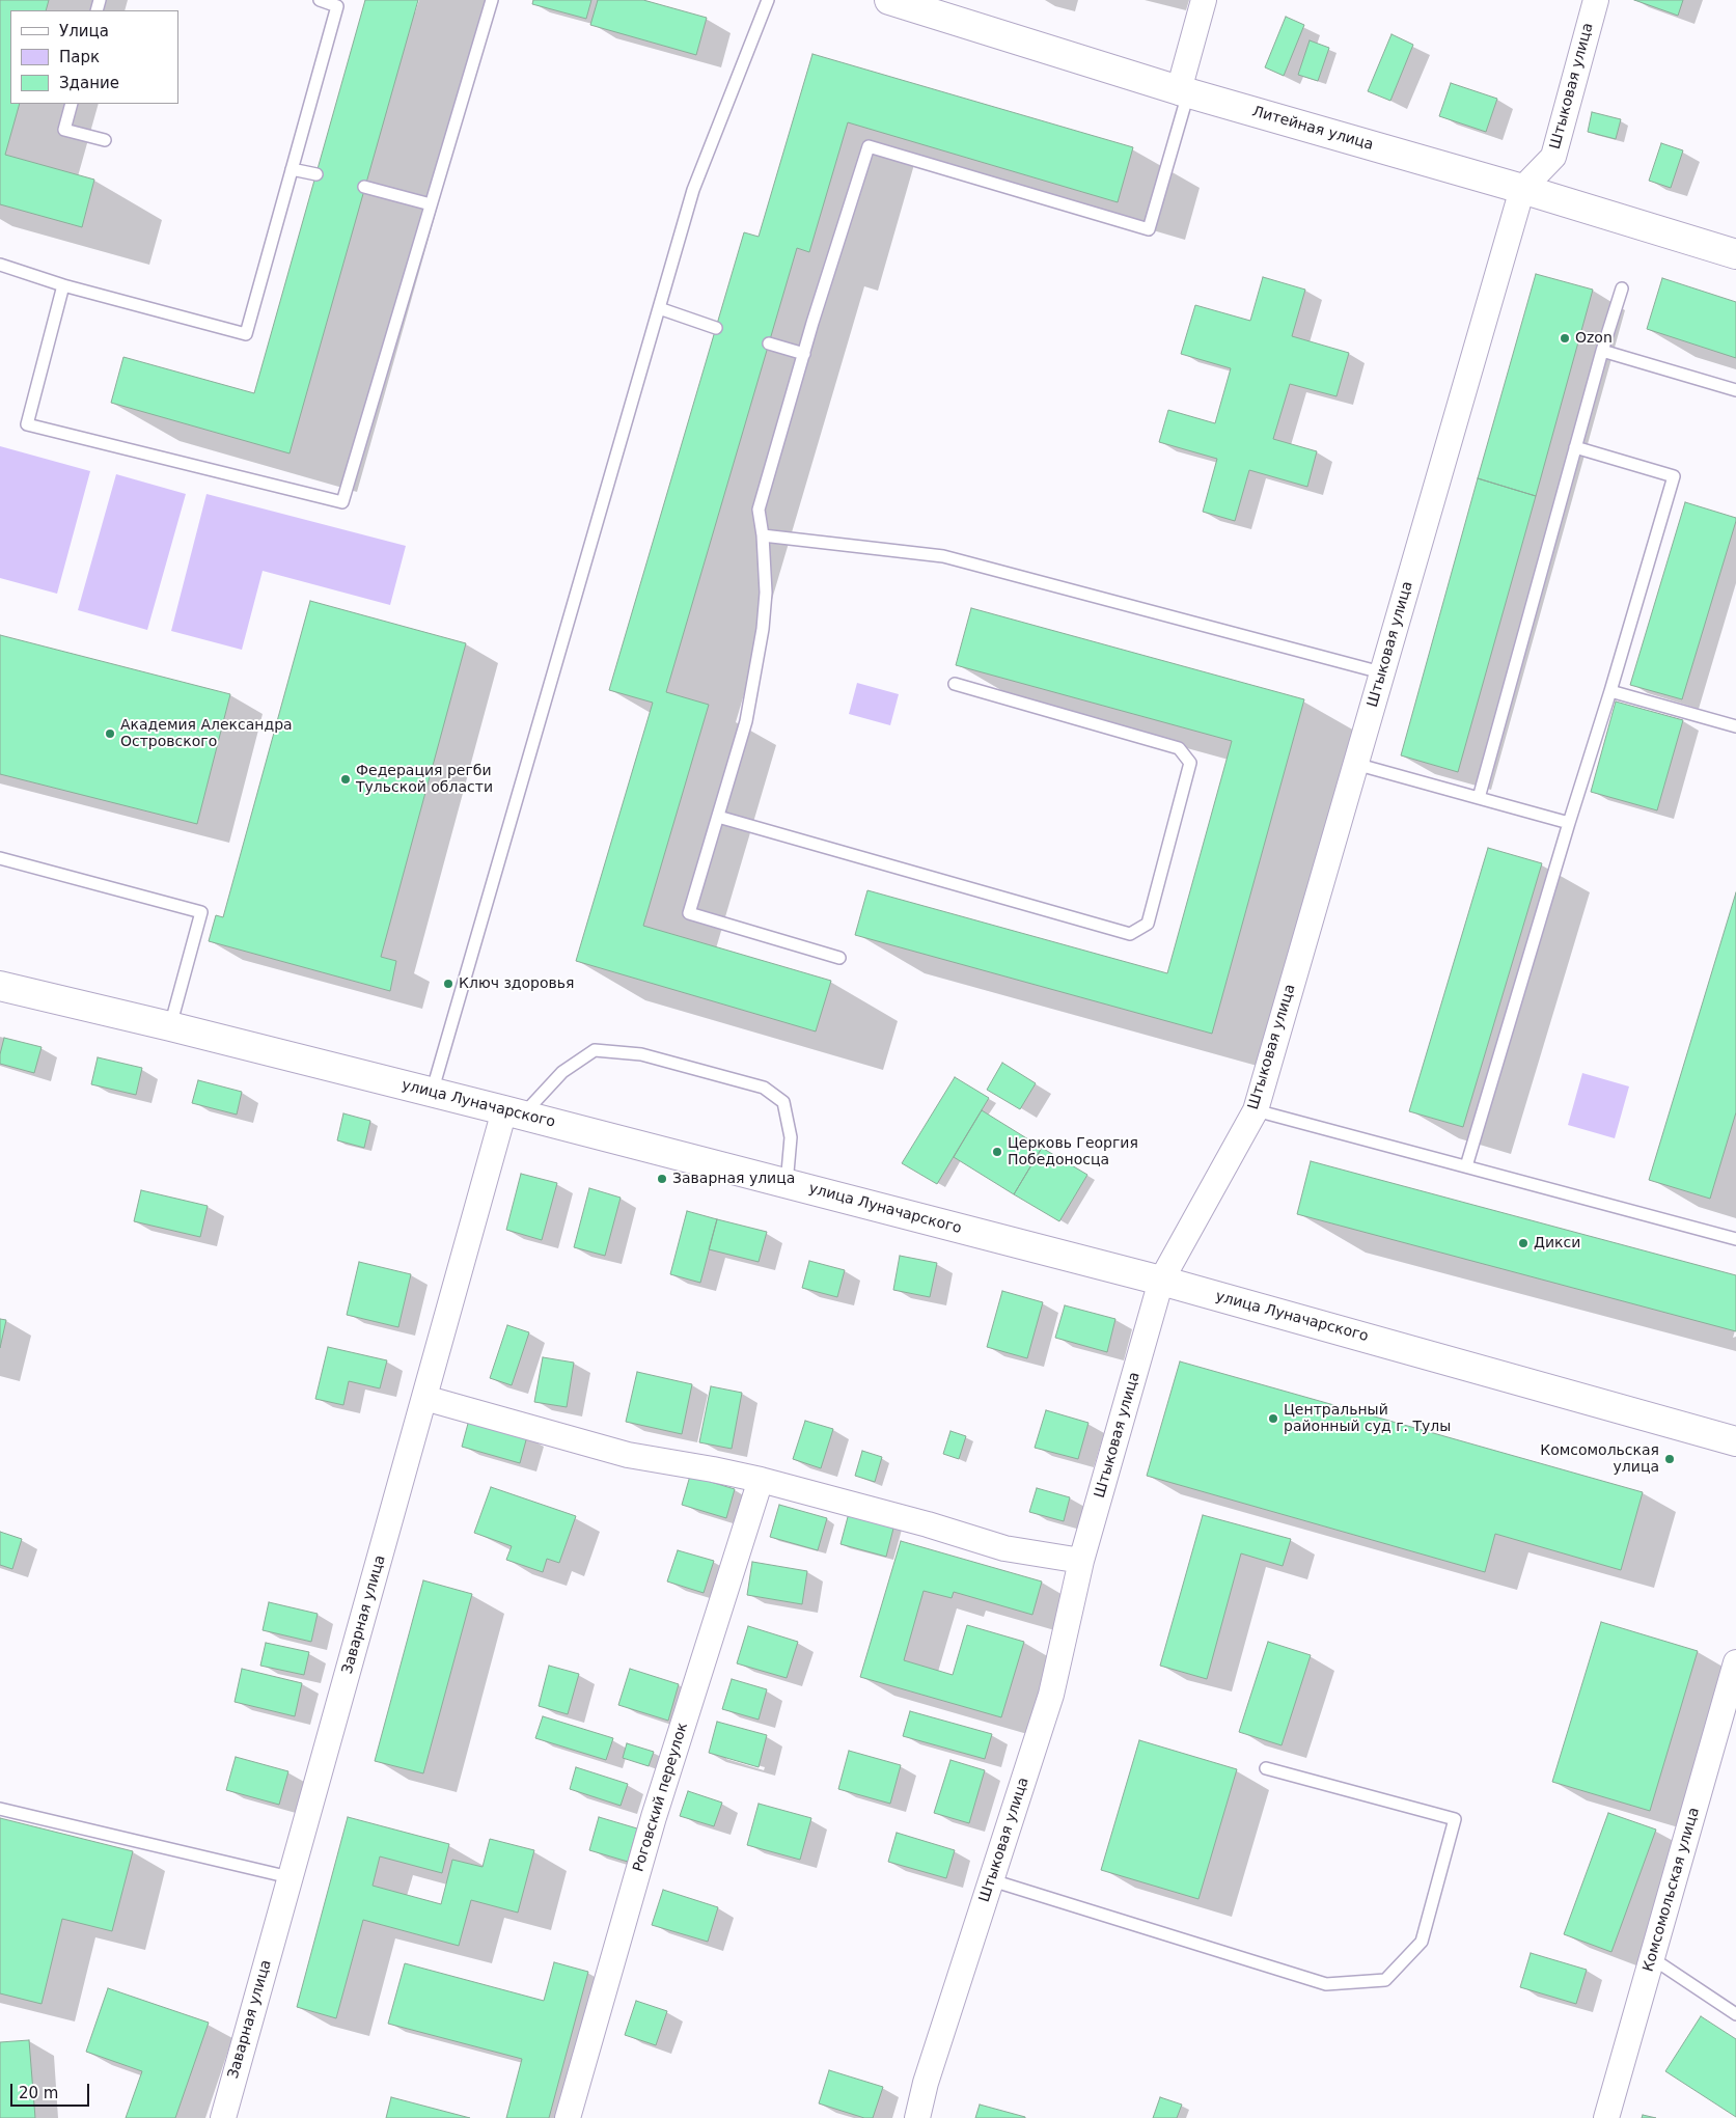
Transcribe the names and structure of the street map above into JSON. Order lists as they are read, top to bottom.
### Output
{
  "streets": {
    "main road": ["Литейная улица", "улица Луначарского"],
    "street": [
      "Штыковая улица",
      "Заварная улица",
      "Роговский переулок",
      "Комсомольская улица"
    ]
  },
  "crossings": [
    ["Штыковая улица", "Литейная улица"],
    ["Штыковая улица", "улица Луначарского"],
    ["улица Луначарского", "Заварная улица"]
  ],
  "places": [
    "Ozon",
    "Академия Александра Островского",
    "Федерация регби Тульской области",
    "Ключ здоровья",
    "Церковь Георгия Победоносца",
    "Заварная улица",
    "Дикси",
    "Центральный районный суд г. Тулы",
    "Комсомольская улица"
  ],
  "legend": ["Улица", "Парк", "Здание"],
  "scale_bar": "20 m"
}
